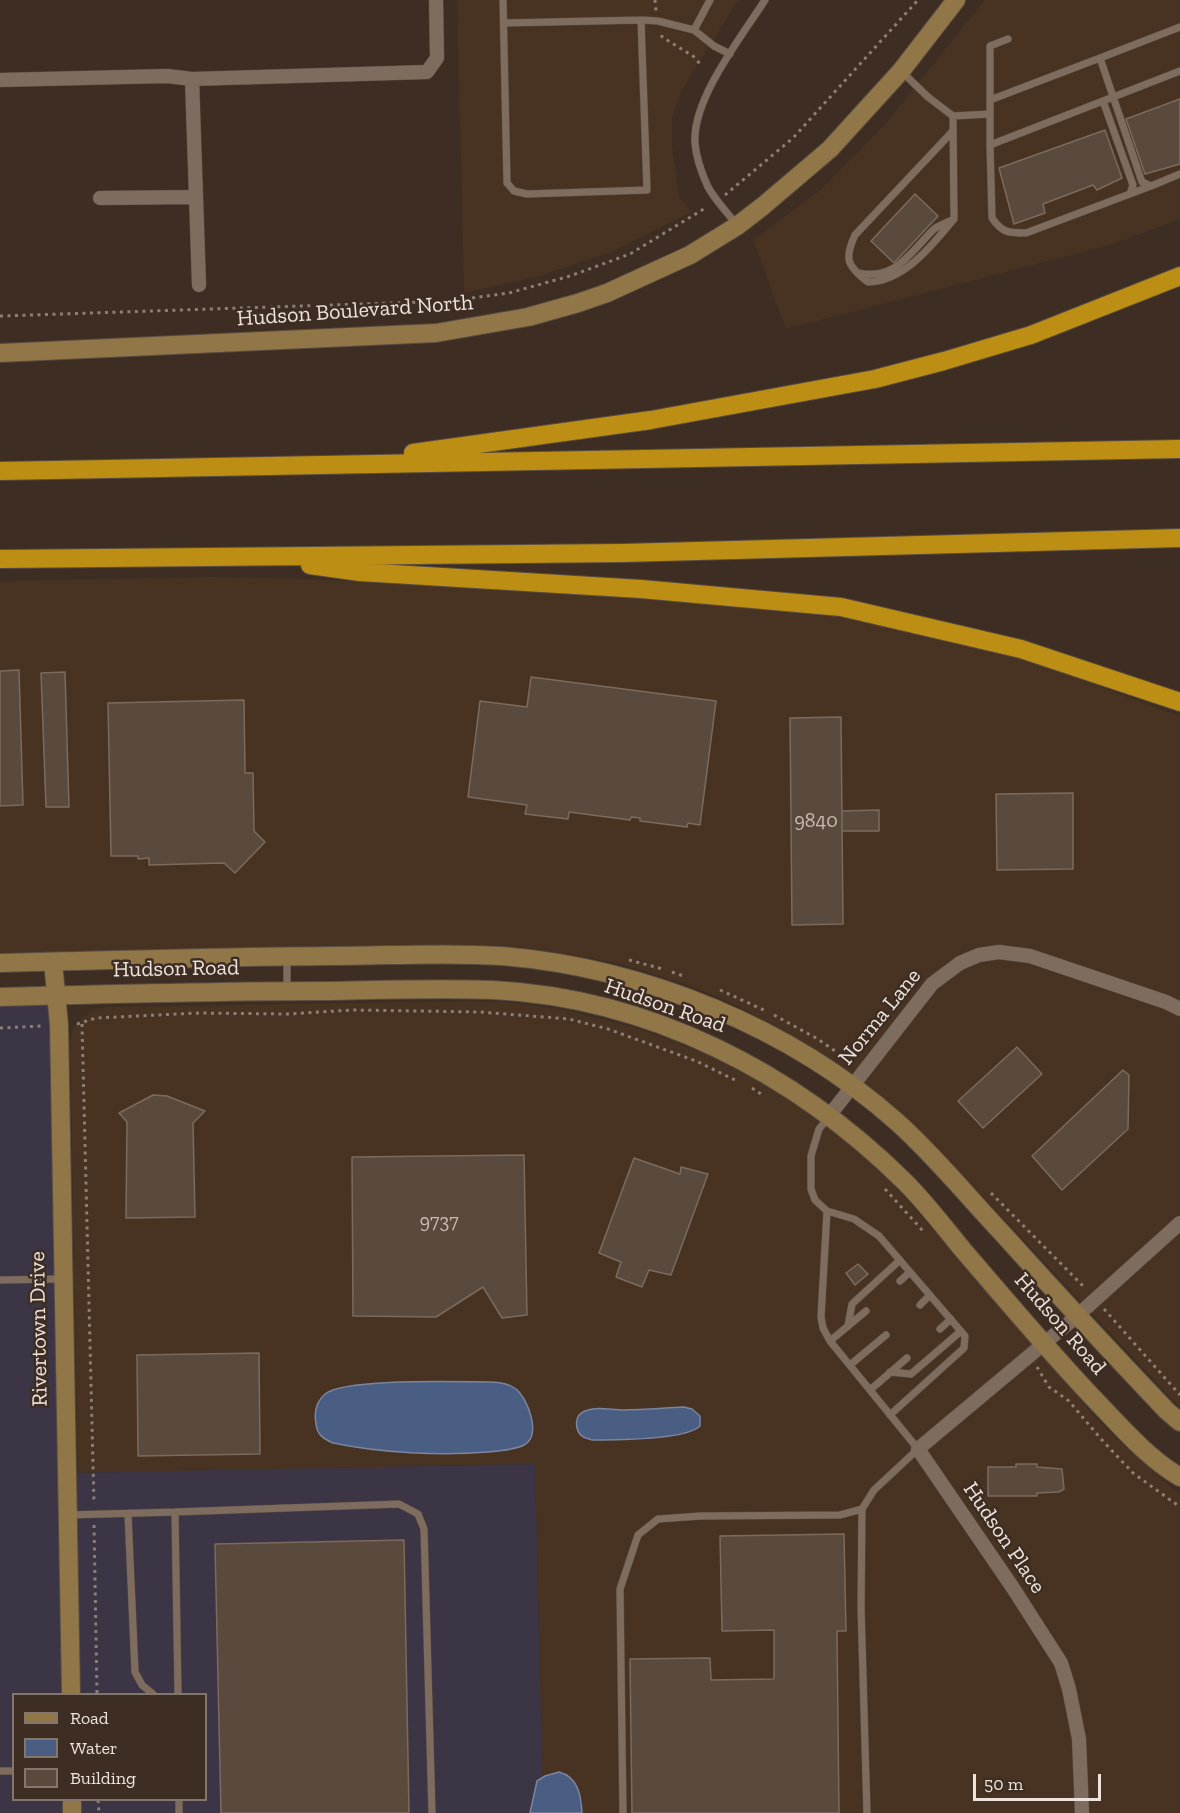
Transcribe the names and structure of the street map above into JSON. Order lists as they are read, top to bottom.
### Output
{
  "streets": {
    "street": [
      "Hudson Boulevard North",
      "Hudson Road",
      "Norma Lane",
      "Rivertown Drive",
      "Hudson Place"
    ]
  },
  "crossings": [
    ["Hudson Road", "Norma Lane"],
    ["Hudson Road", "Rivertown Drive"]
  ],
  "house_numbers": ["9840", "9737"],
  "legend": ["Road", "Water", "Building"],
  "scale_bar": "50 m"
}
